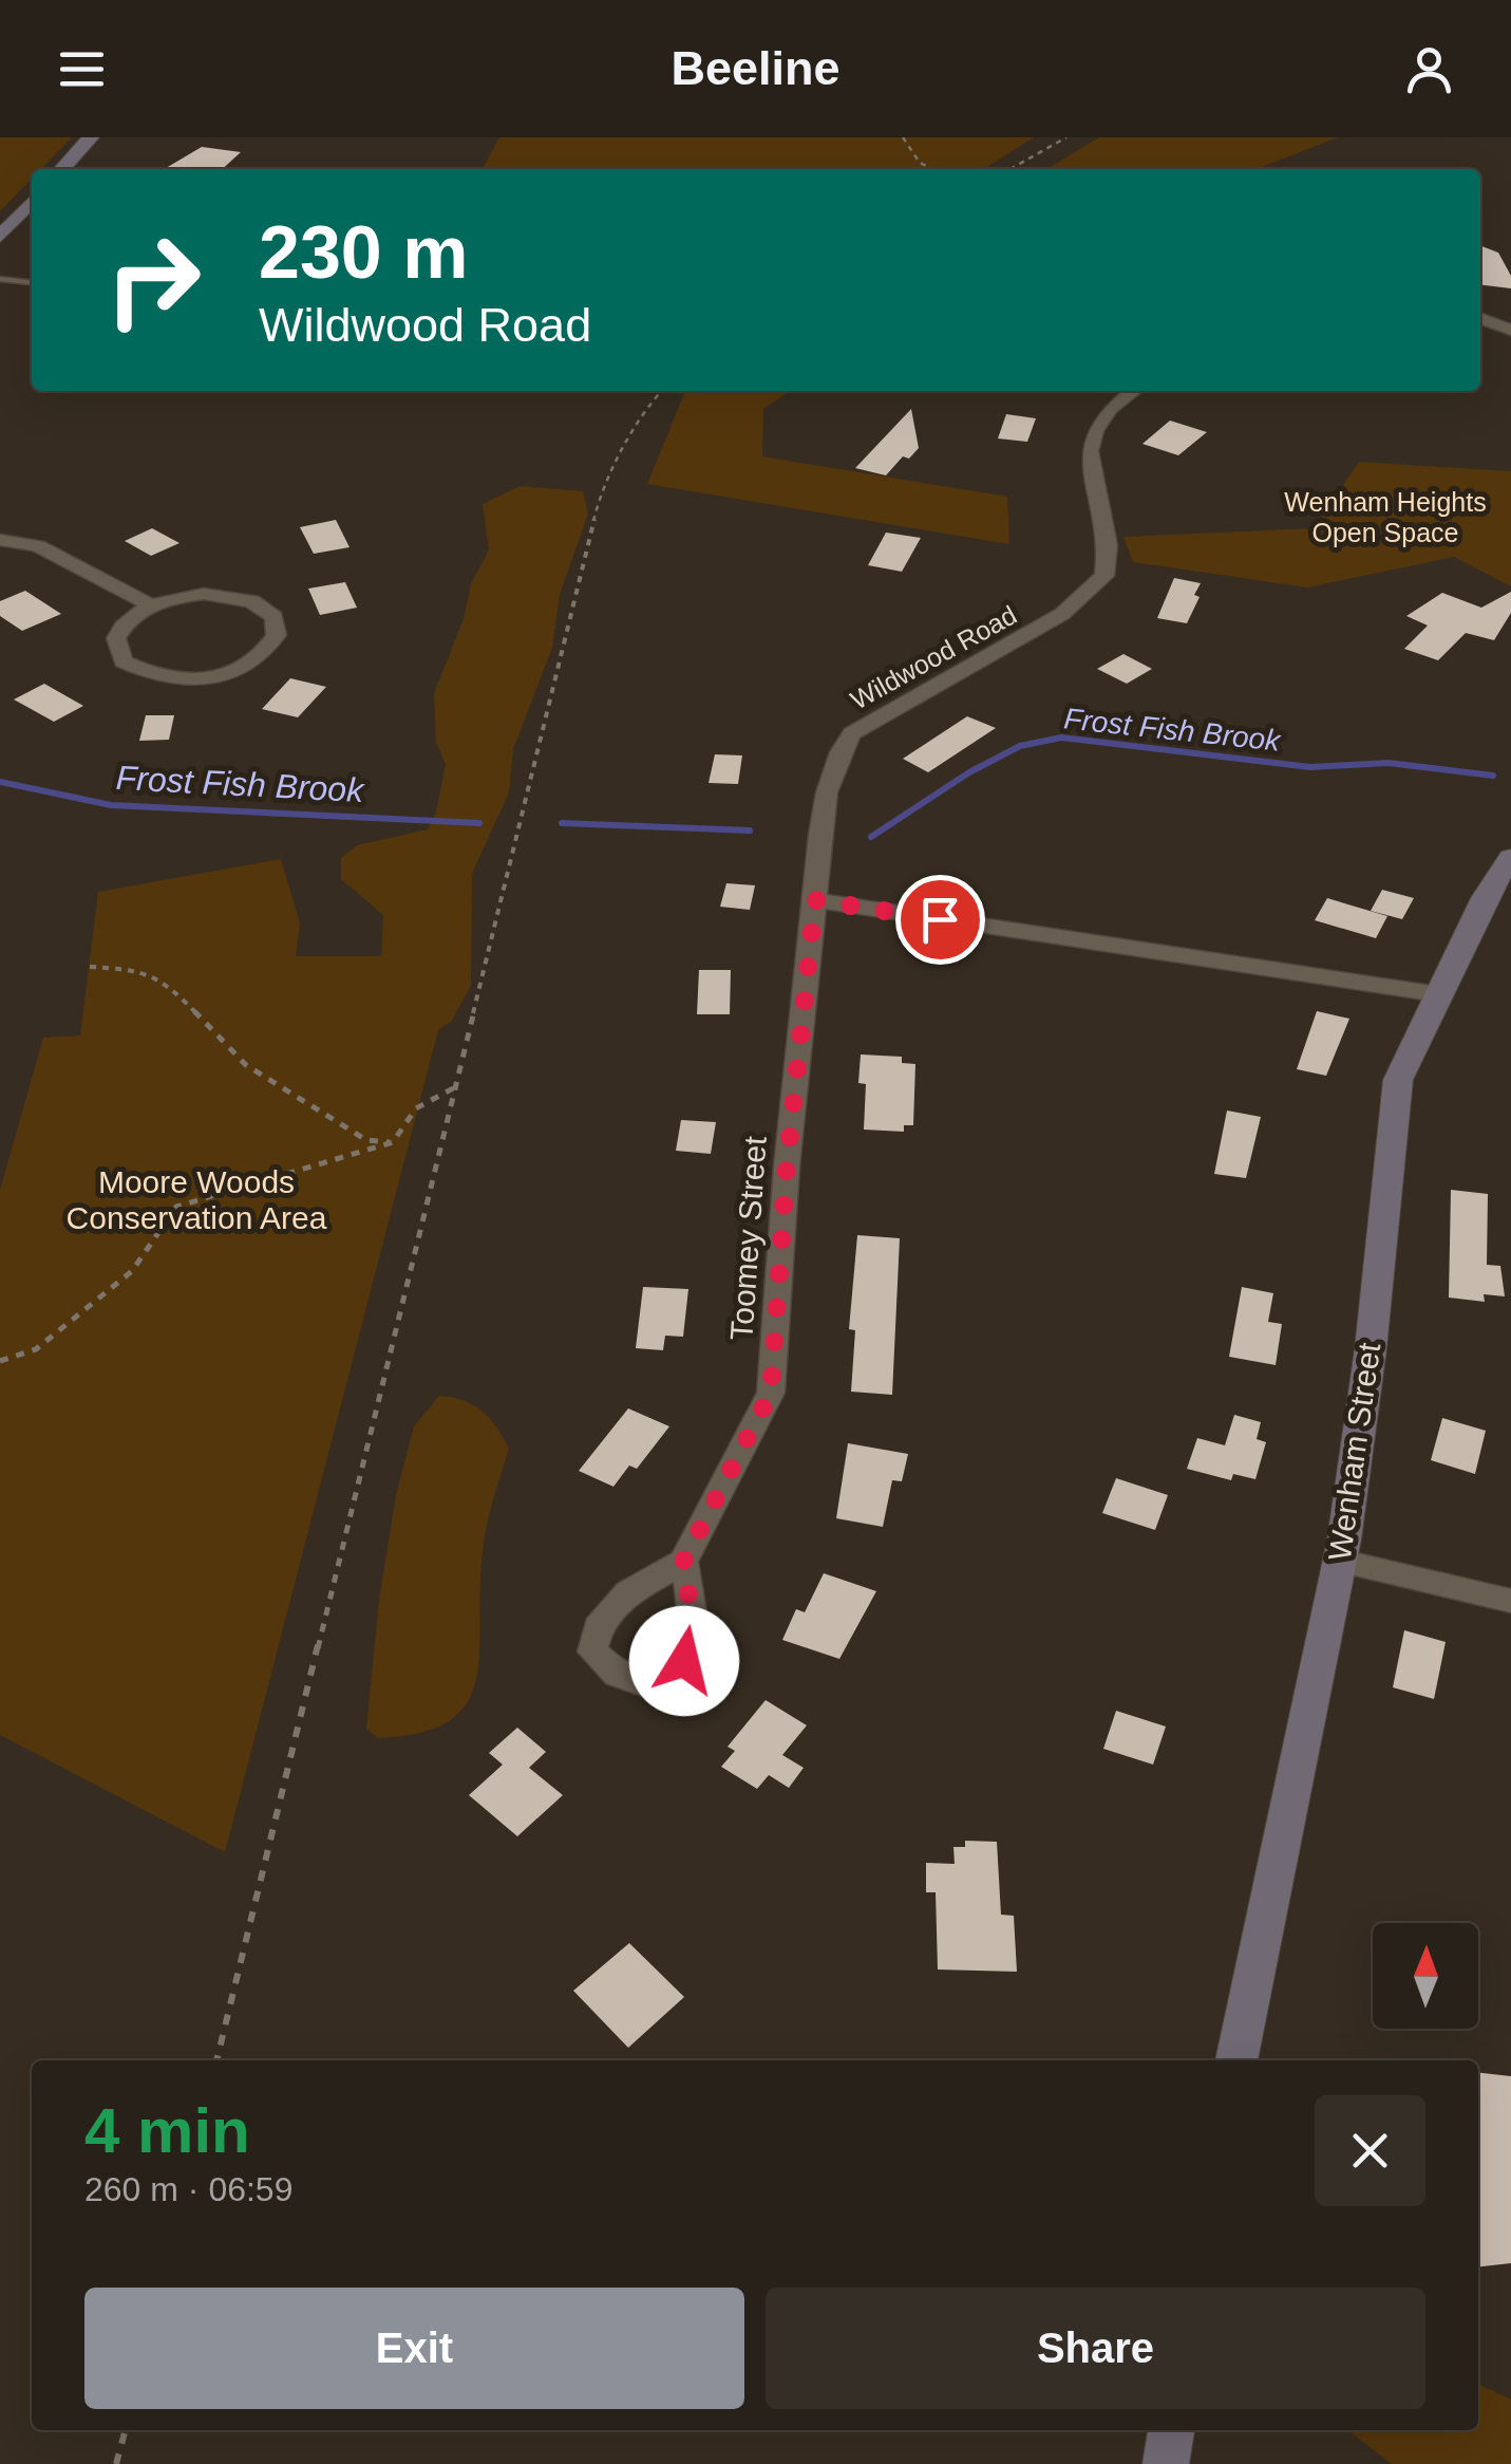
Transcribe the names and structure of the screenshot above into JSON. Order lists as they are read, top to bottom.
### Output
{
  "streets": {
    "main road": ["Wenham Street"],
    "street": ["Wildwood Road", "Toomey Street"]
  },
  "crossings": [
    ["Wildwood Road", "Toomey Street"]
  ],
  "water": ["Frost Fish Brook"],
  "parks": ["Wenham Heights Open Space", "Moore Woods Conservation Area"],
  "north": "top",
  "page": {
    "header": "Beeline",
    "turn": ["230 m", "Wildwood Road"],
    "heading": ["4 min", "260 m · 06:59"],
    "buttons": ["Exit", "Share"]
  }
}
